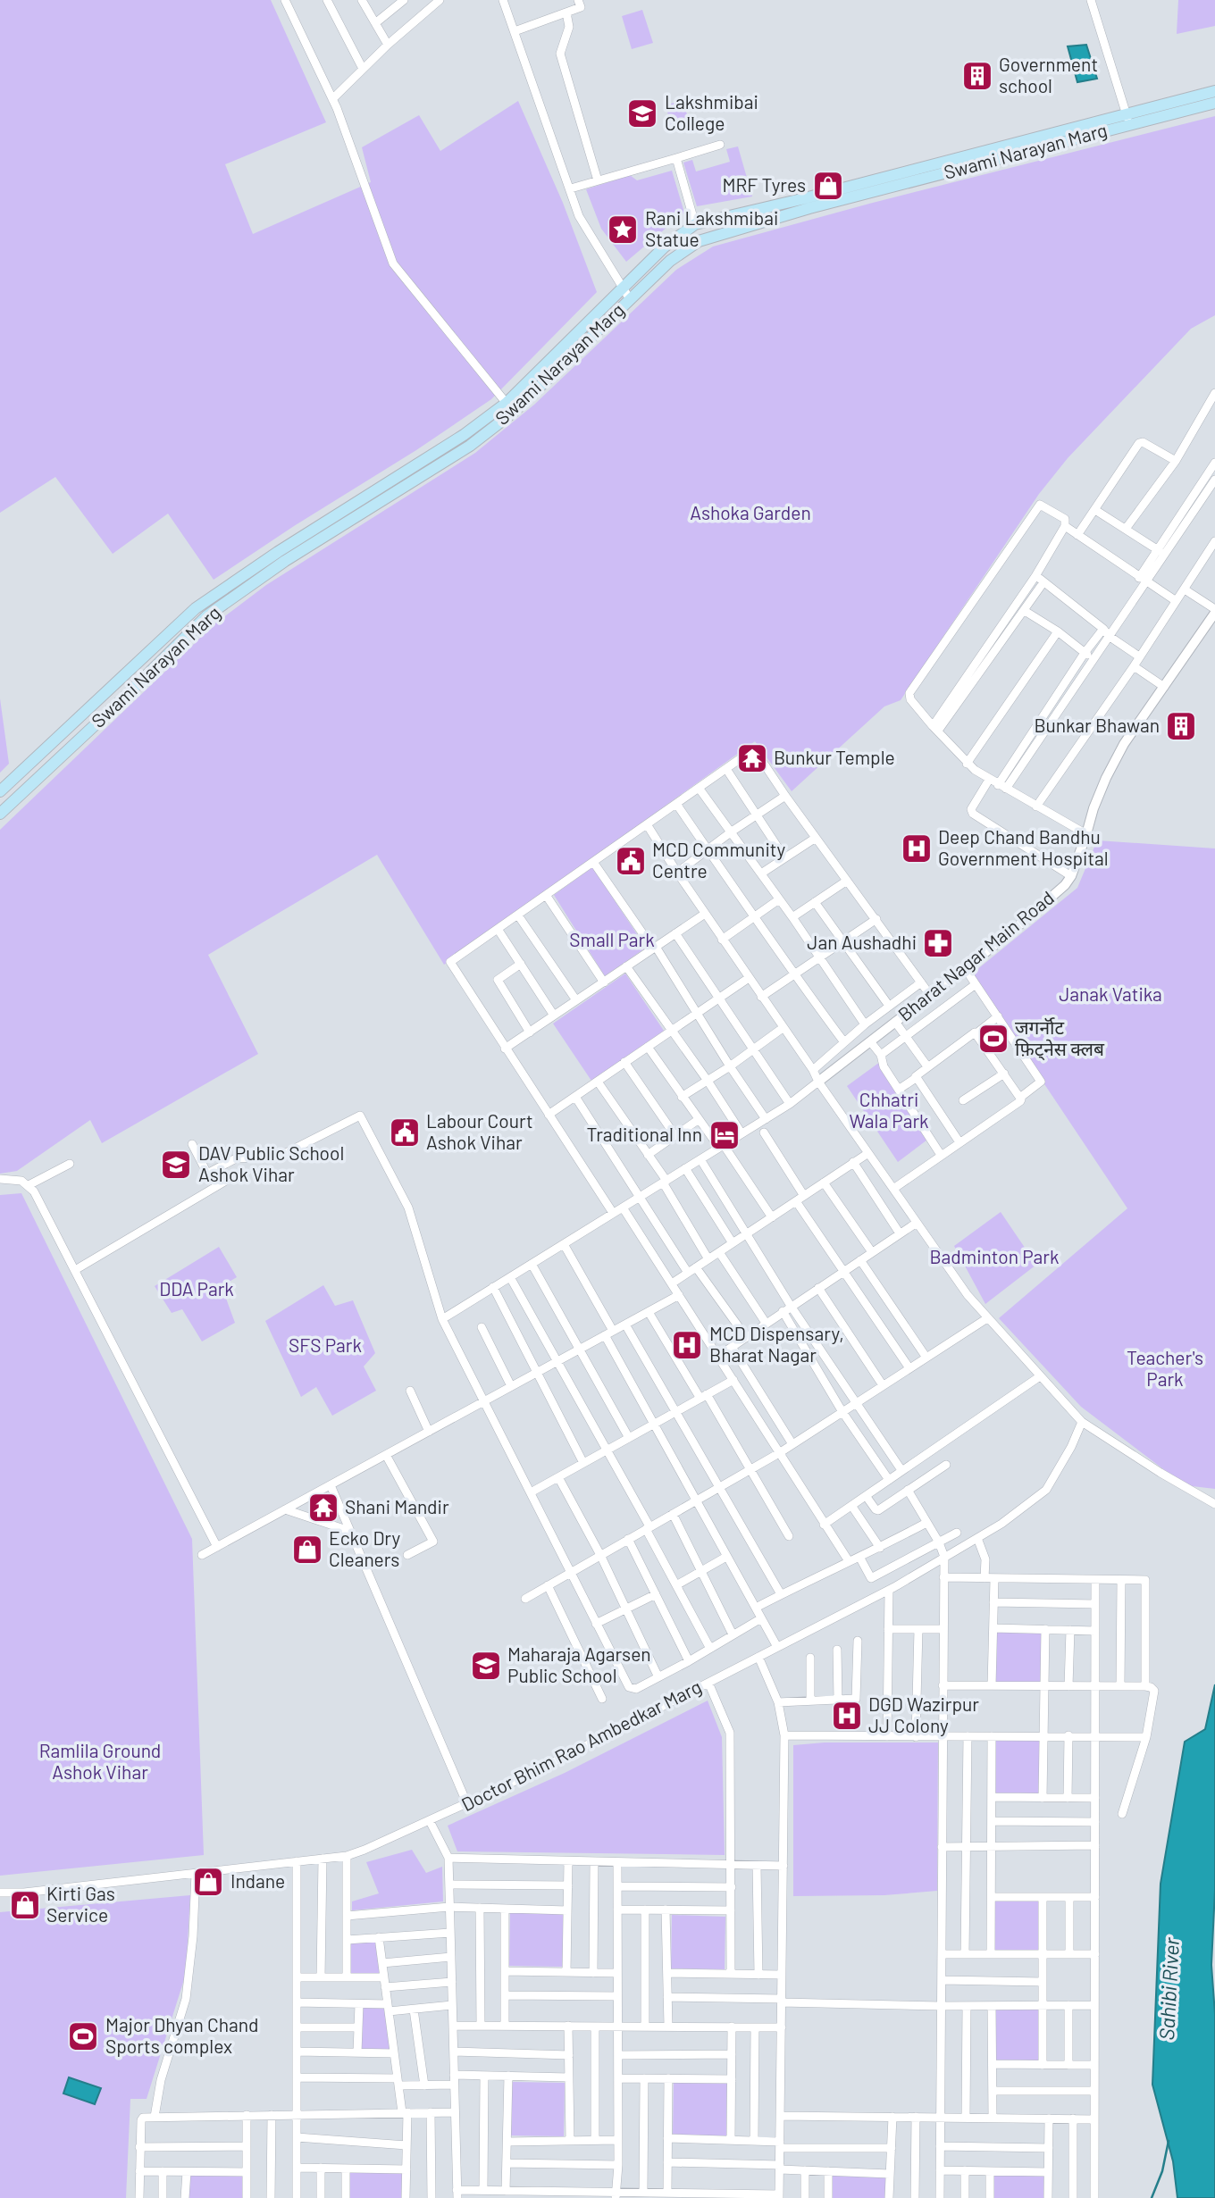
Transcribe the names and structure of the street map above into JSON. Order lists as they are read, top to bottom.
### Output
{
  "streets": {
    "main road": ["Swami Narayan Marg"],
    "street": ["Bharat Nagar Main Road", "Doctor Bhim Rao Ambedkar Marg"]
  },
  "water": ["Sahibi River"],
  "parks": [
    "Ashoka Garden",
    "Small Park",
    "Janak Vatika",
    "Chhatri Wala Park",
    "Badminton Park",
    "DDA Park",
    "SFS Park",
    "Teacher's Park",
    "Ramlila Ground Ashok Vihar"
  ],
  "places": {
    "building": ["Government school", "Bunkar Bhawan"],
    "school or university": ["Lakshmibai College", "DAV Public School Ashok Vihar", "Maharaja Agarsen Public School"],
    "shop": [
      "MRF Tyres",
      "Ecko Dry Cleaners",
      "Indane",
      "Kirti Gas Service"
    ],
    "place": ["Rani Lakshmibai Statue"],
    "temple": ["Bunkur Temple", "Shani Mandir"],
    "hospital": ["Deep Chand Bandhu Government Hospital", "MCD Dispensary, Bharat Nagar", "DGD Wazirpur JJ Colony"],
    "public building": ["MCD Community Centre", "Labour Court Ashok Vihar"],
    "pharmacy": ["Jan Aushadhi"],
    "sports": ["जगर्नॉट फ़िट्नेस क्लब", "Major Dhyan Chand Sports complex"],
    "hotel": ["Traditional Inn"]
  }
}
